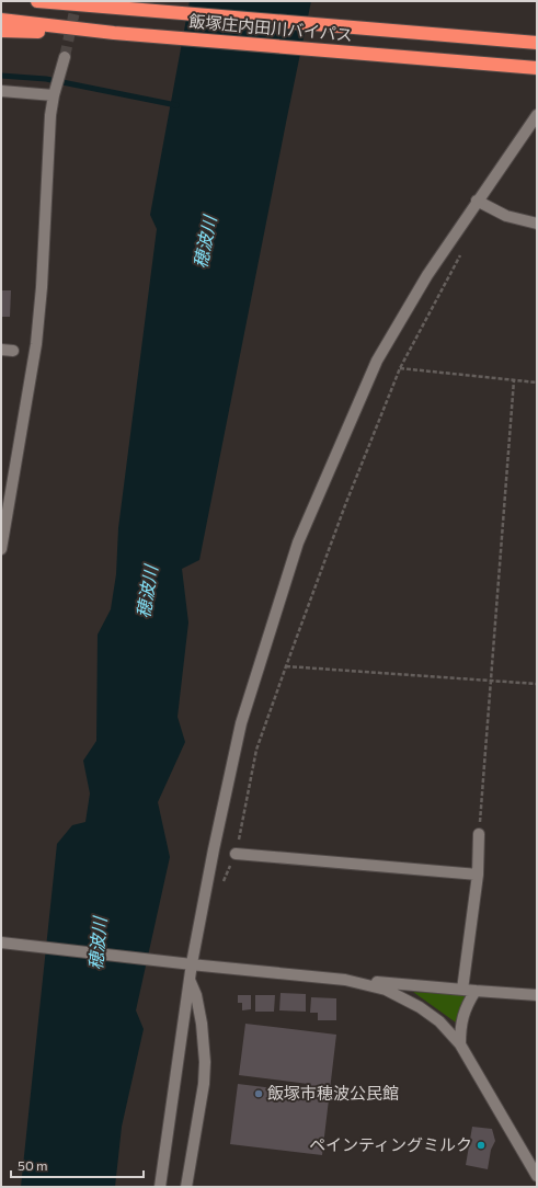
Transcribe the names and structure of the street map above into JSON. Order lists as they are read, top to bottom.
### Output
{
  "streets": {
    "highway": ["飯塚庄内田川バイパス"]
  },
  "water": ["穂波川"],
  "places": ["飯塚市穂波公民館", "ペインティングミルク"],
  "scale_bar": "50 m"
}
